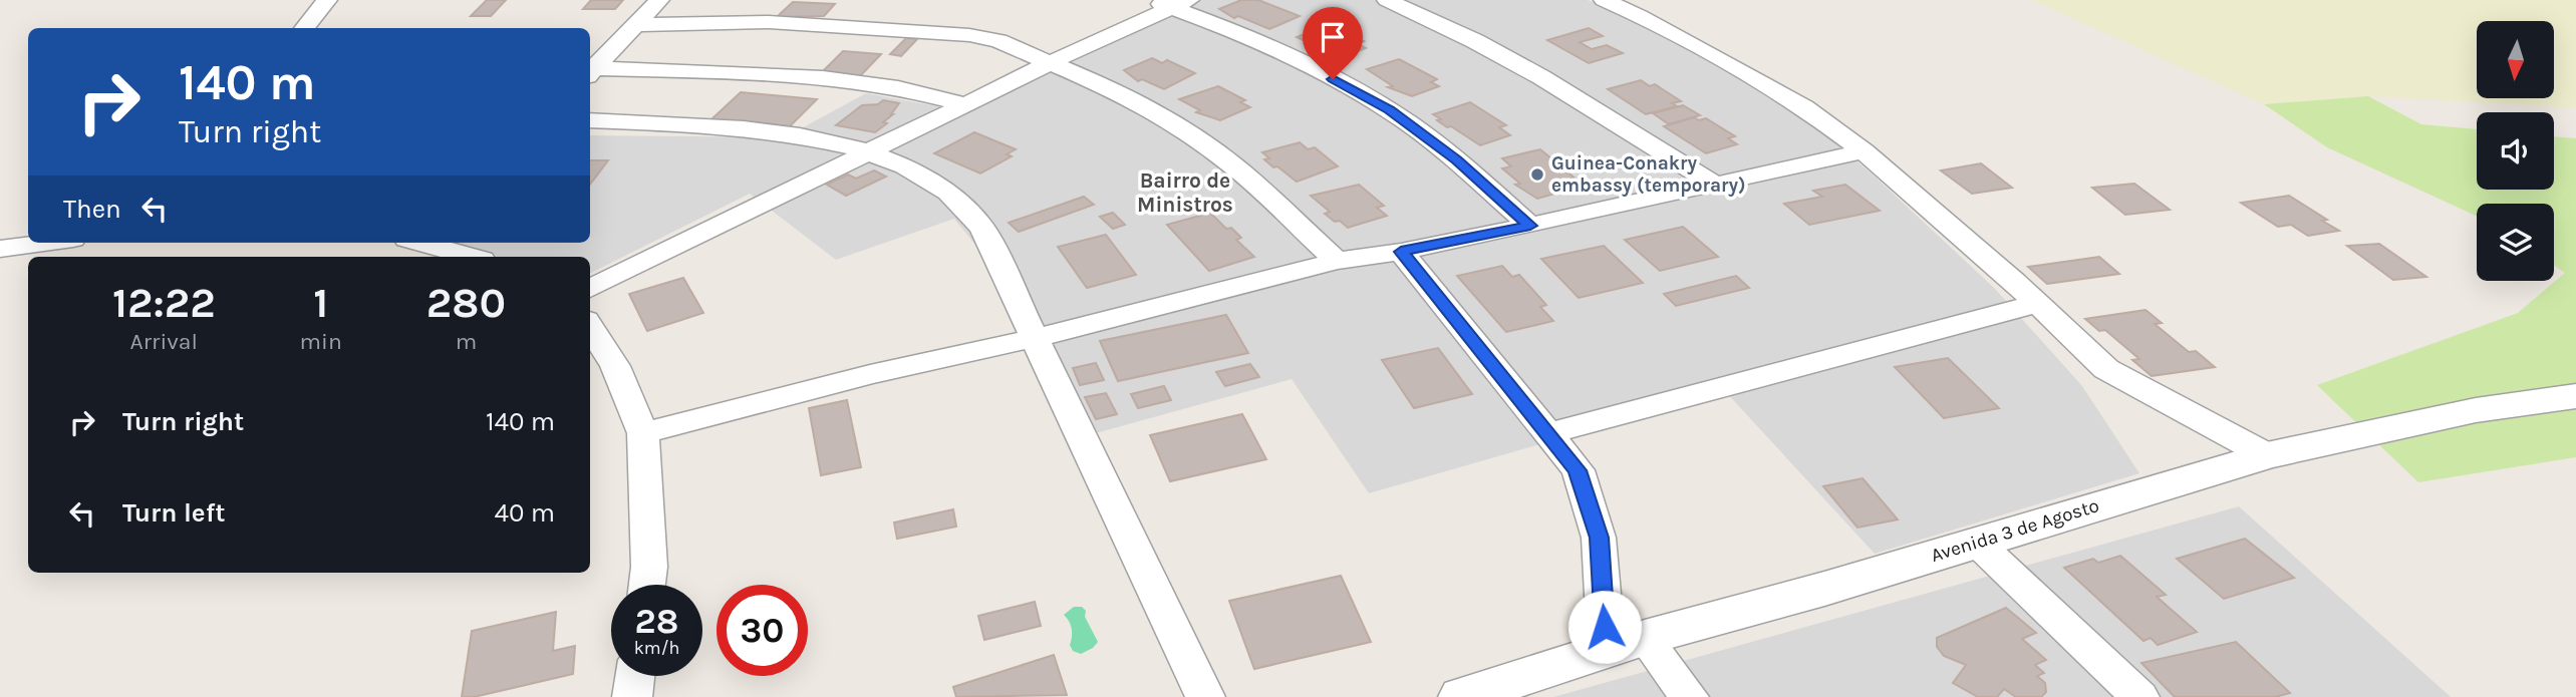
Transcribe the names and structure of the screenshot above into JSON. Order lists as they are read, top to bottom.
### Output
{
  "streets": {
    "street": ["Avenida 3 de Agosto"]
  },
  "districts": ["Bairro de Ministros"],
  "places": ["Guinea-Conakry embassy (temporary)"],
  "north": "bottom",
  "page": {
    "turn": ["140 m", "Turn right"],
    "then": "Then",
    "eta": [
      "12:22",
      "Arrival",
      "1",
      "min",
      "280",
      "m"
    ],
    "list": [
      {
        "name": "Turn right",
        "value": "140 m"
      },
      {
        "name": "Turn left",
        "value": "40 m"
      }
    ],
    "speed": "28 km/h",
    "limit": "30"
  }
}
